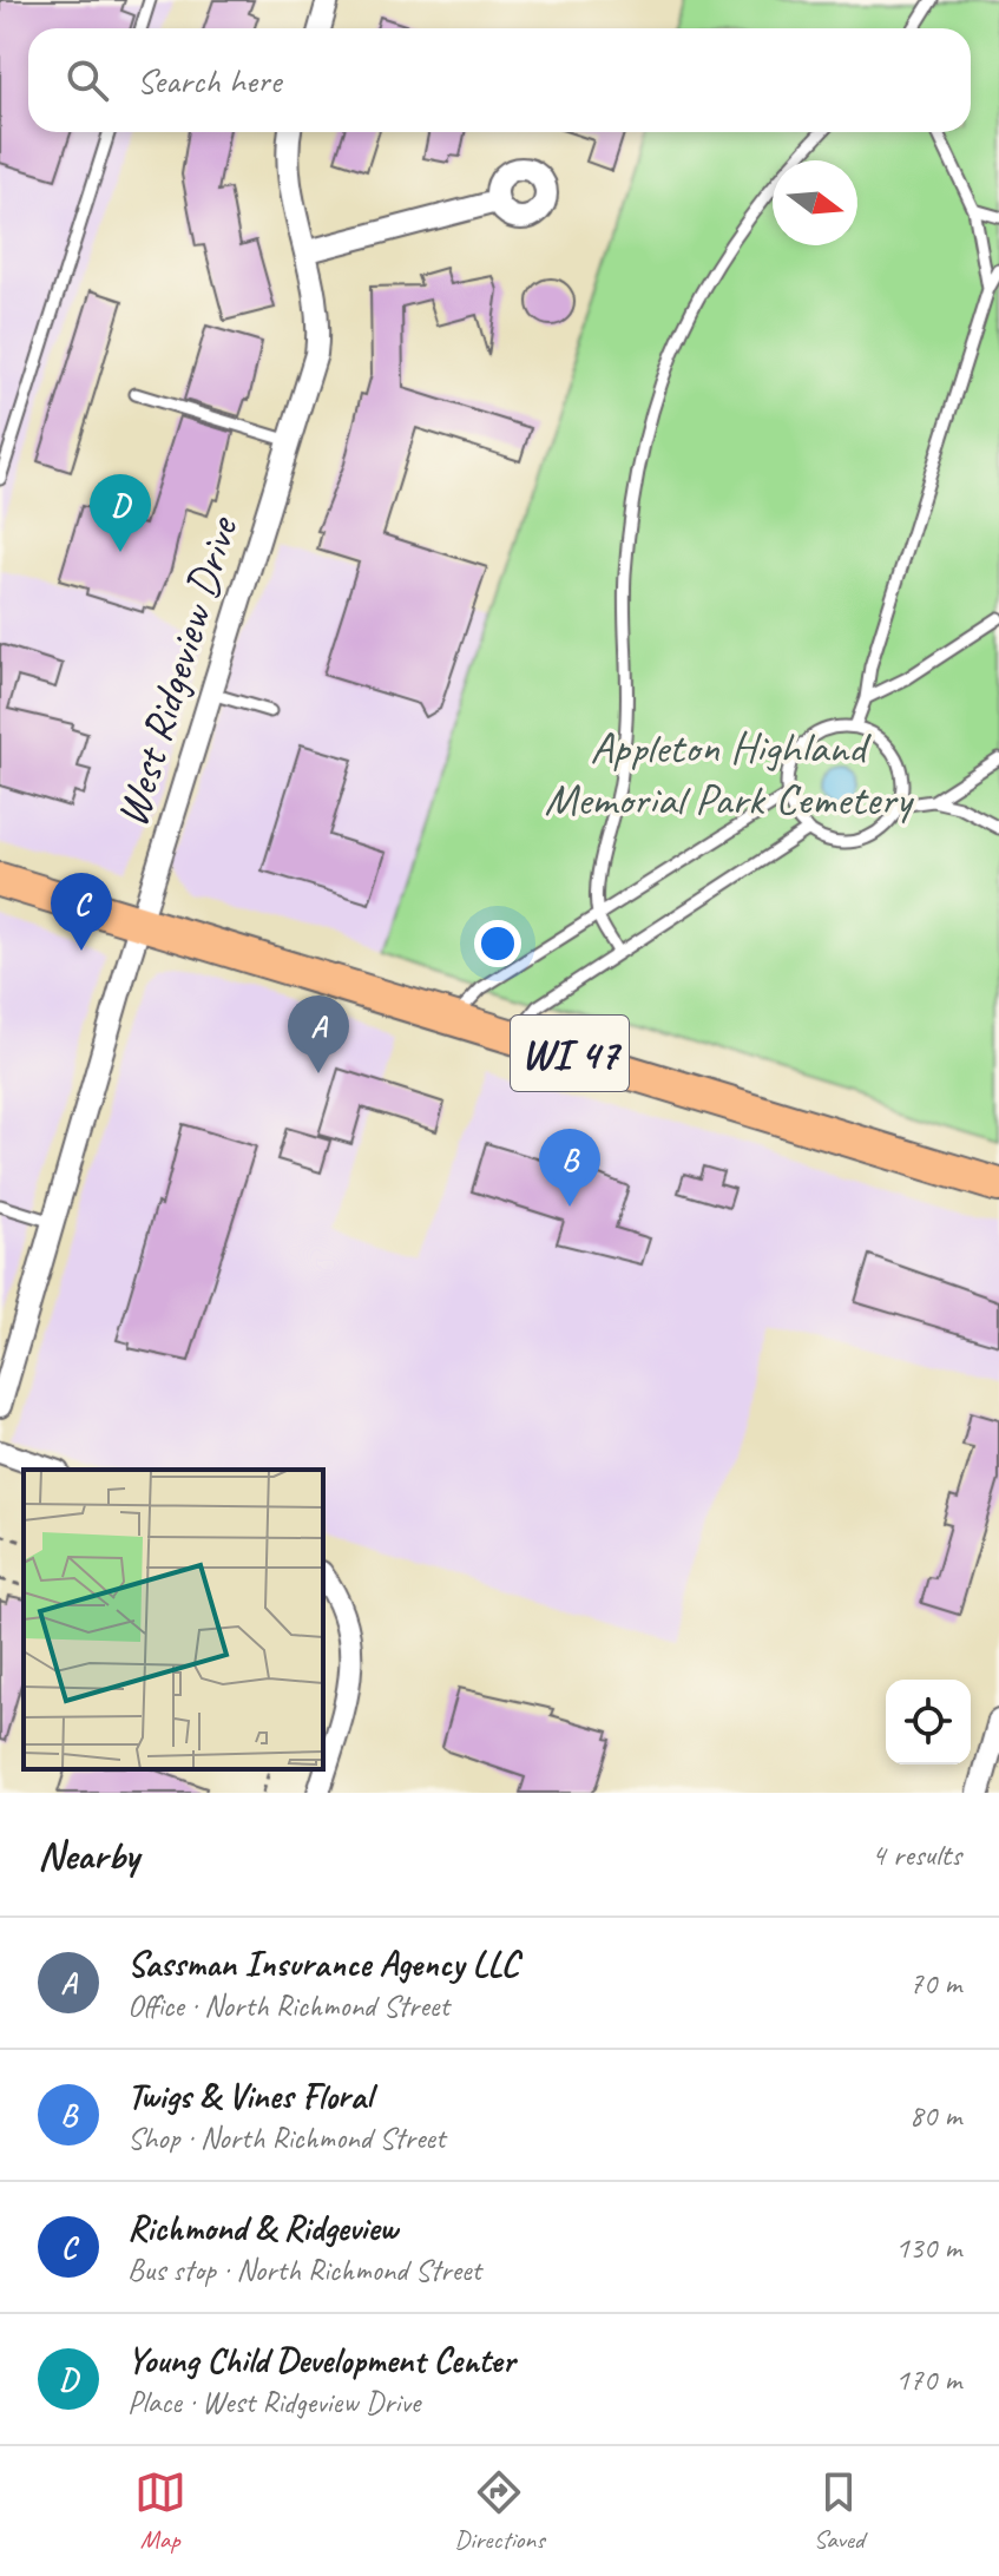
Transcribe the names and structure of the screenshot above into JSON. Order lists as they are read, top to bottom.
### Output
{
  "streets": {
    "main road": ["WI 47"],
    "street": ["West Ridgeview Drive"]
  },
  "crossings": [
    ["West Ridgeview Drive", "WI 47"]
  ],
  "parks": ["Appleton Highland Memorial Park Cemetery"],
  "north": "right",
  "page": {
    "search": "Search here",
    "pins": [
      "D",
      "C",
      "A",
      "B"
    ],
    "heading": ["Nearby", "4 results"],
    "list": [
      {
        "mark": "A",
        "name": "Sassman Insurance Agency LLC",
        "note": "Office · North Richmond Street",
        "value": "70 m"
      },
      {
        "mark": "B",
        "name": "Twigs & Vines Floral",
        "note": "Shop · North Richmond Street",
        "value": "80 m"
      },
      {
        "mark": "C",
        "name": "Richmond & Ridgeview",
        "note": "Bus stop · North Richmond Street",
        "value": "130 m"
      },
      {
        "mark": "D",
        "name": "Young Child Development Center",
        "note": "Place · West Ridgeview Drive",
        "value": "170 m"
      }
    ],
    "nav": ["Map", "Directions", "Saved"]
  }
}
